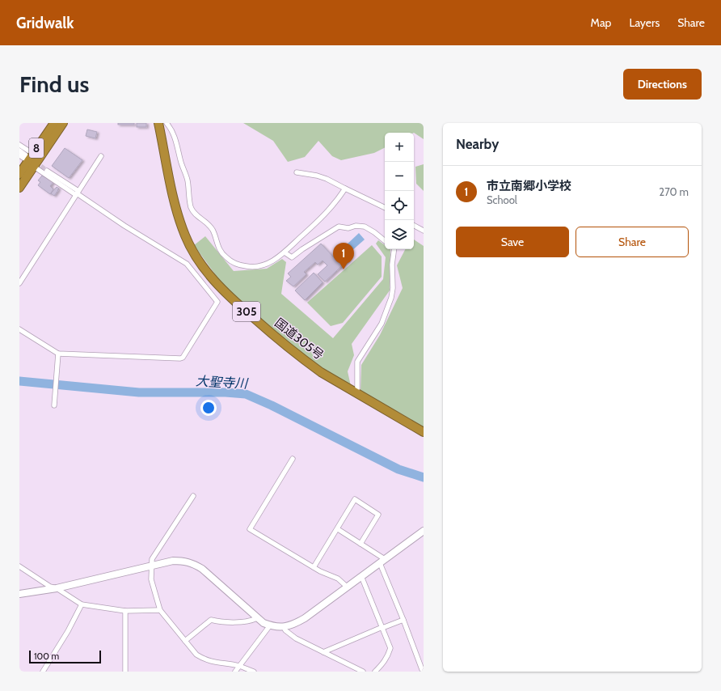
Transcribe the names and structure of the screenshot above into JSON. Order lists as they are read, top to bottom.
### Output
{
  "streets": {
    "highway": ["8", "305", "国道305号"]
  },
  "water": ["大聖寺川"],
  "scale_bar": "100 m",
  "page": {
    "header": "Gridwalk",
    "nav": ["Map", "Layers", "Share"],
    "buttons": [
      "Directions",
      ["Save", "Share"]
    ],
    "title": "Find us",
    "heading": "Nearby",
    "map_buttons": ["+", "−"],
    "list": [
      {
        "mark": "1",
        "name": "市立南郷小学校",
        "note": "School",
        "value": "270 m"
      }
    ],
    "pins": "1",
    "scale": "100 m"
  }
}
